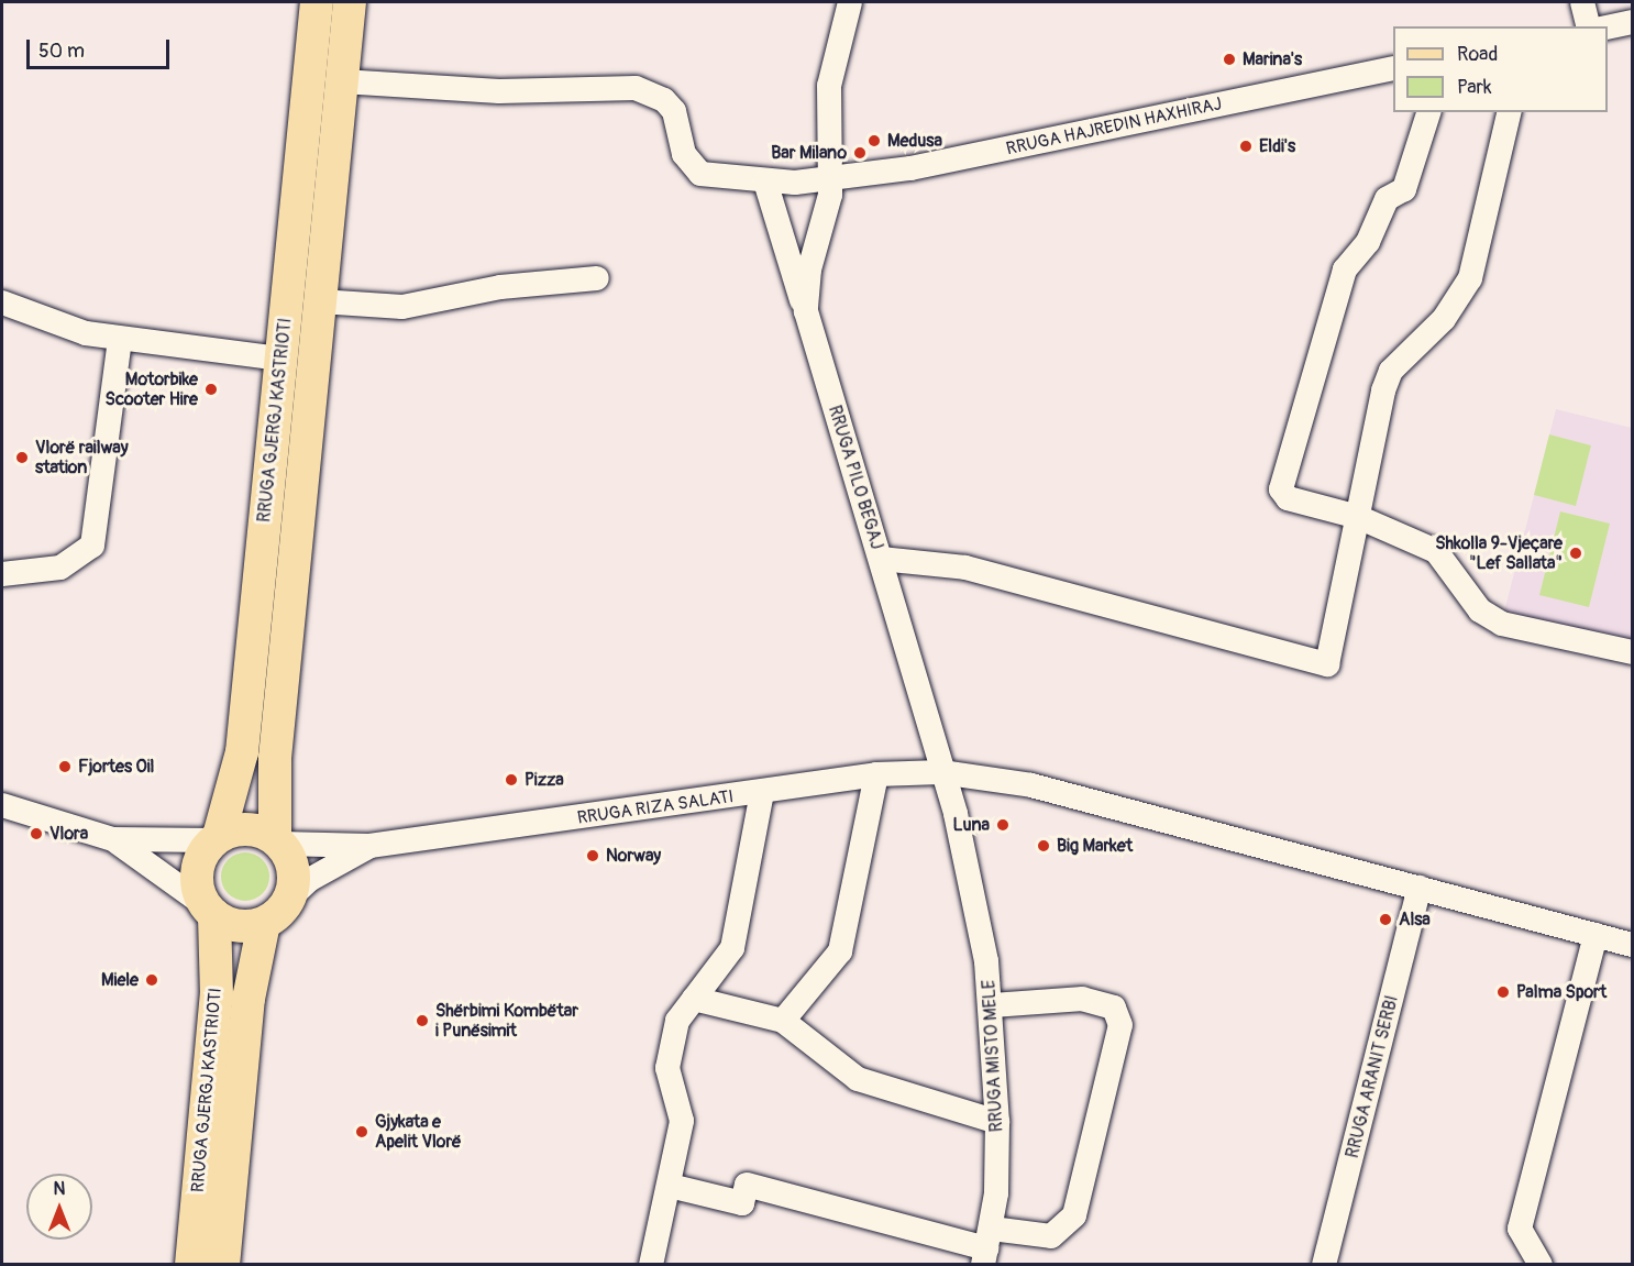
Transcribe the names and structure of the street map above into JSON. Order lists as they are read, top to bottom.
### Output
{
  "streets": {
    "main road": ["RRUGA GJERGJ KASTRIOTI"],
    "street": [
      "RRUGA HAJREDIN HAXHIRAJ",
      "RRUGA PILO BEGAJ",
      "RRUGA RIZA SALATI",
      "RRUGA MISTO MELE",
      "RRUGA ARANIT SERBI"
    ]
  },
  "crossings": [
    ["RRUGA HAJREDIN HAXHIRAJ", "RRUGA GJERGJ KASTRIOTI"],
    ["RRUGA HAJREDIN HAXHIRAJ", "RRUGA PILO BEGAJ"],
    ["RRUGA PILO BEGAJ", "RRUGA RIZA SALATI"],
    ["RRUGA PILO BEGAJ", "RRUGA MISTO MELE"],
    ["RRUGA RIZA SALATI", "RRUGA MISTO MELE"],
    ["RRUGA RIZA SALATI", "RRUGA ARANIT SERBI"]
  ],
  "places": [
    "Marina's",
    "Medusa",
    "Eldi's",
    "Bar Milano",
    "Motorbike Scooter Hire",
    "Vlorë railway station",
    "Shkolla 9-Vjeçare \"Lef Sallata\"",
    "Fjortes Oil",
    "Pizza",
    "Luna",
    "Vlora",
    "Big Market",
    "Norway",
    "Alsa",
    "Miele",
    "Palma Sport",
    "Shërbimi Kombëtar i Punësimit",
    "Gjykata e Apelit Vlorë"
  ],
  "legend": ["Road", "Park"],
  "scale_bar": "50 m",
  "north": "top"
}
